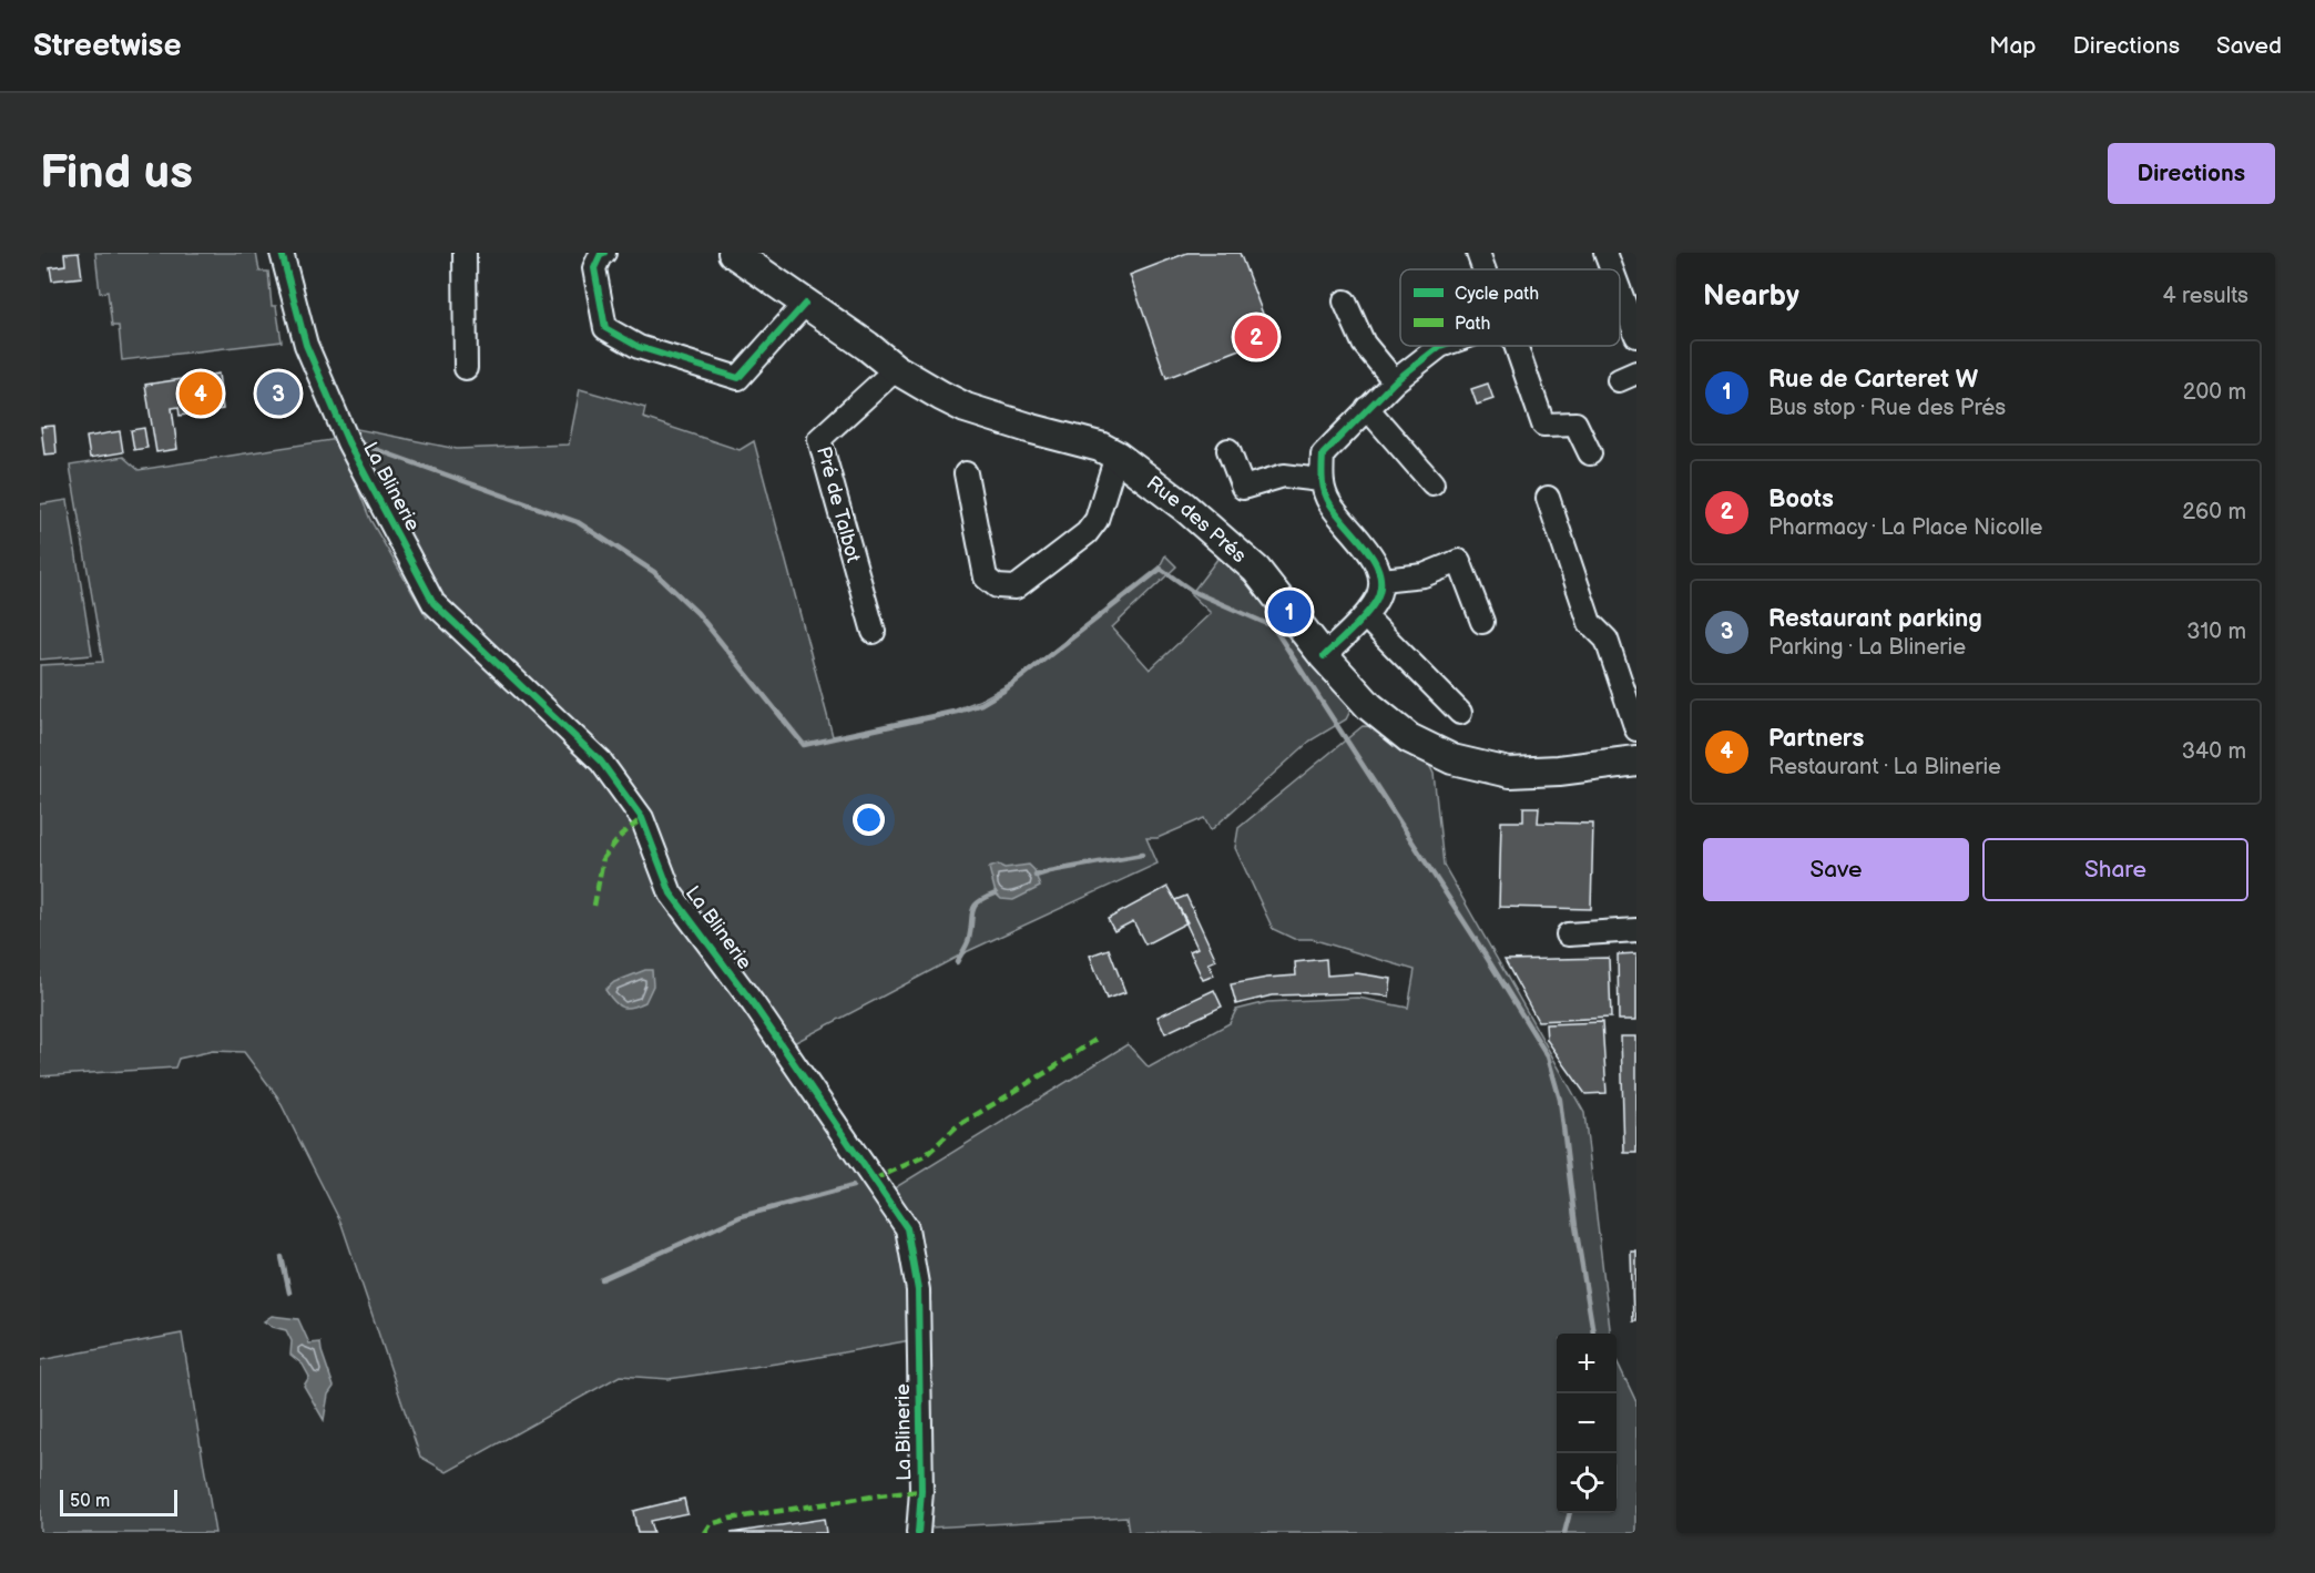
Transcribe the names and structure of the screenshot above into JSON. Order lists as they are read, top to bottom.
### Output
{
  "streets": {
    "main road": ["Rue des Prés"],
    "street": ["La Blinerie", "Pré de Talbot"]
  },
  "crossings": [
    ["Pré de Talbot", "Rue des Prés"]
  ],
  "legend": ["Cycle path", "Path"],
  "scale_bar": "50 m",
  "page": {
    "header": "Streetwise",
    "nav": ["Map", "Directions", "Saved"],
    "buttons": [
      "Directions",
      ["Save", "Share"]
    ],
    "title": "Find us",
    "heading": ["Nearby", "4 results"],
    "pins": [
      "2",
      "3",
      "4",
      "1"
    ],
    "list": [
      {
        "mark": "1",
        "name": "Rue de Carteret W",
        "note": "Bus stop · Rue des Prés",
        "value": "200 m"
      },
      {
        "mark": "2",
        "name": "Boots",
        "note": "Pharmacy · La Place Nicolle",
        "value": "260 m"
      },
      {
        "mark": "3",
        "name": "Restaurant parking",
        "note": "Parking · La Blinerie",
        "value": "310 m"
      },
      {
        "mark": "4",
        "name": "Partners",
        "note": "Restaurant · La Blinerie",
        "value": "340 m"
      }
    ],
    "map_buttons": ["+", "−"],
    "scale": "50 m"
  }
}
